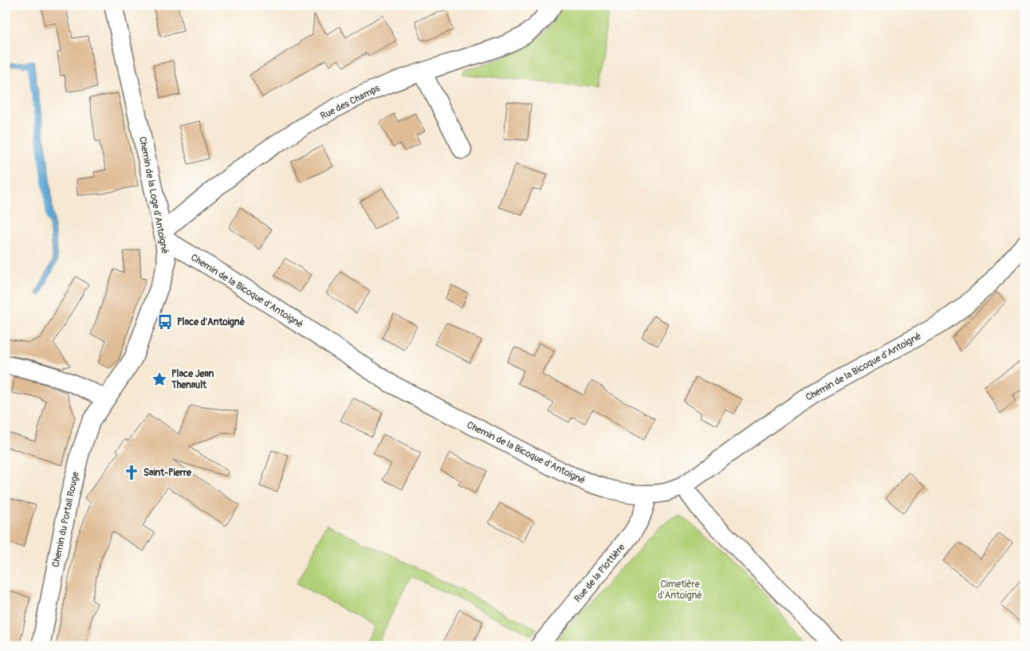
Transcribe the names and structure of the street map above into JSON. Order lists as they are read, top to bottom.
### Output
{
  "streets": {
    "street": [
      "Rue des Champs",
      "Chemin de la Loge d'Antoigné",
      "Chemin de la Bicoque d'Antoigné",
      "Chemin du Portail Rouge",
      "Rue de la Plottière"
    ]
  },
  "crossings": [
    ["Rue des Champs", "Chemin de la Loge d'Antoigné"],
    ["Rue des Champs", "Chemin de la Bicoque d'Antoigné"],
    ["Chemin de la Loge d'Antoigné", "Chemin de la Bicoque d'Antoigné"],
    ["Chemin de la Loge d'Antoigné", "Chemin du Portail Rouge"],
    ["Chemin de la Bicoque d'Antoigné", "Rue de la Plottière"]
  ],
  "parks": ["Cimetière d'Antoigné"],
  "places": {
    "bus stop": ["Place d'Antoigné"],
    "place": ["Place Jean Thenault"],
    "church": ["Saint-Pierre"]
  }
}
